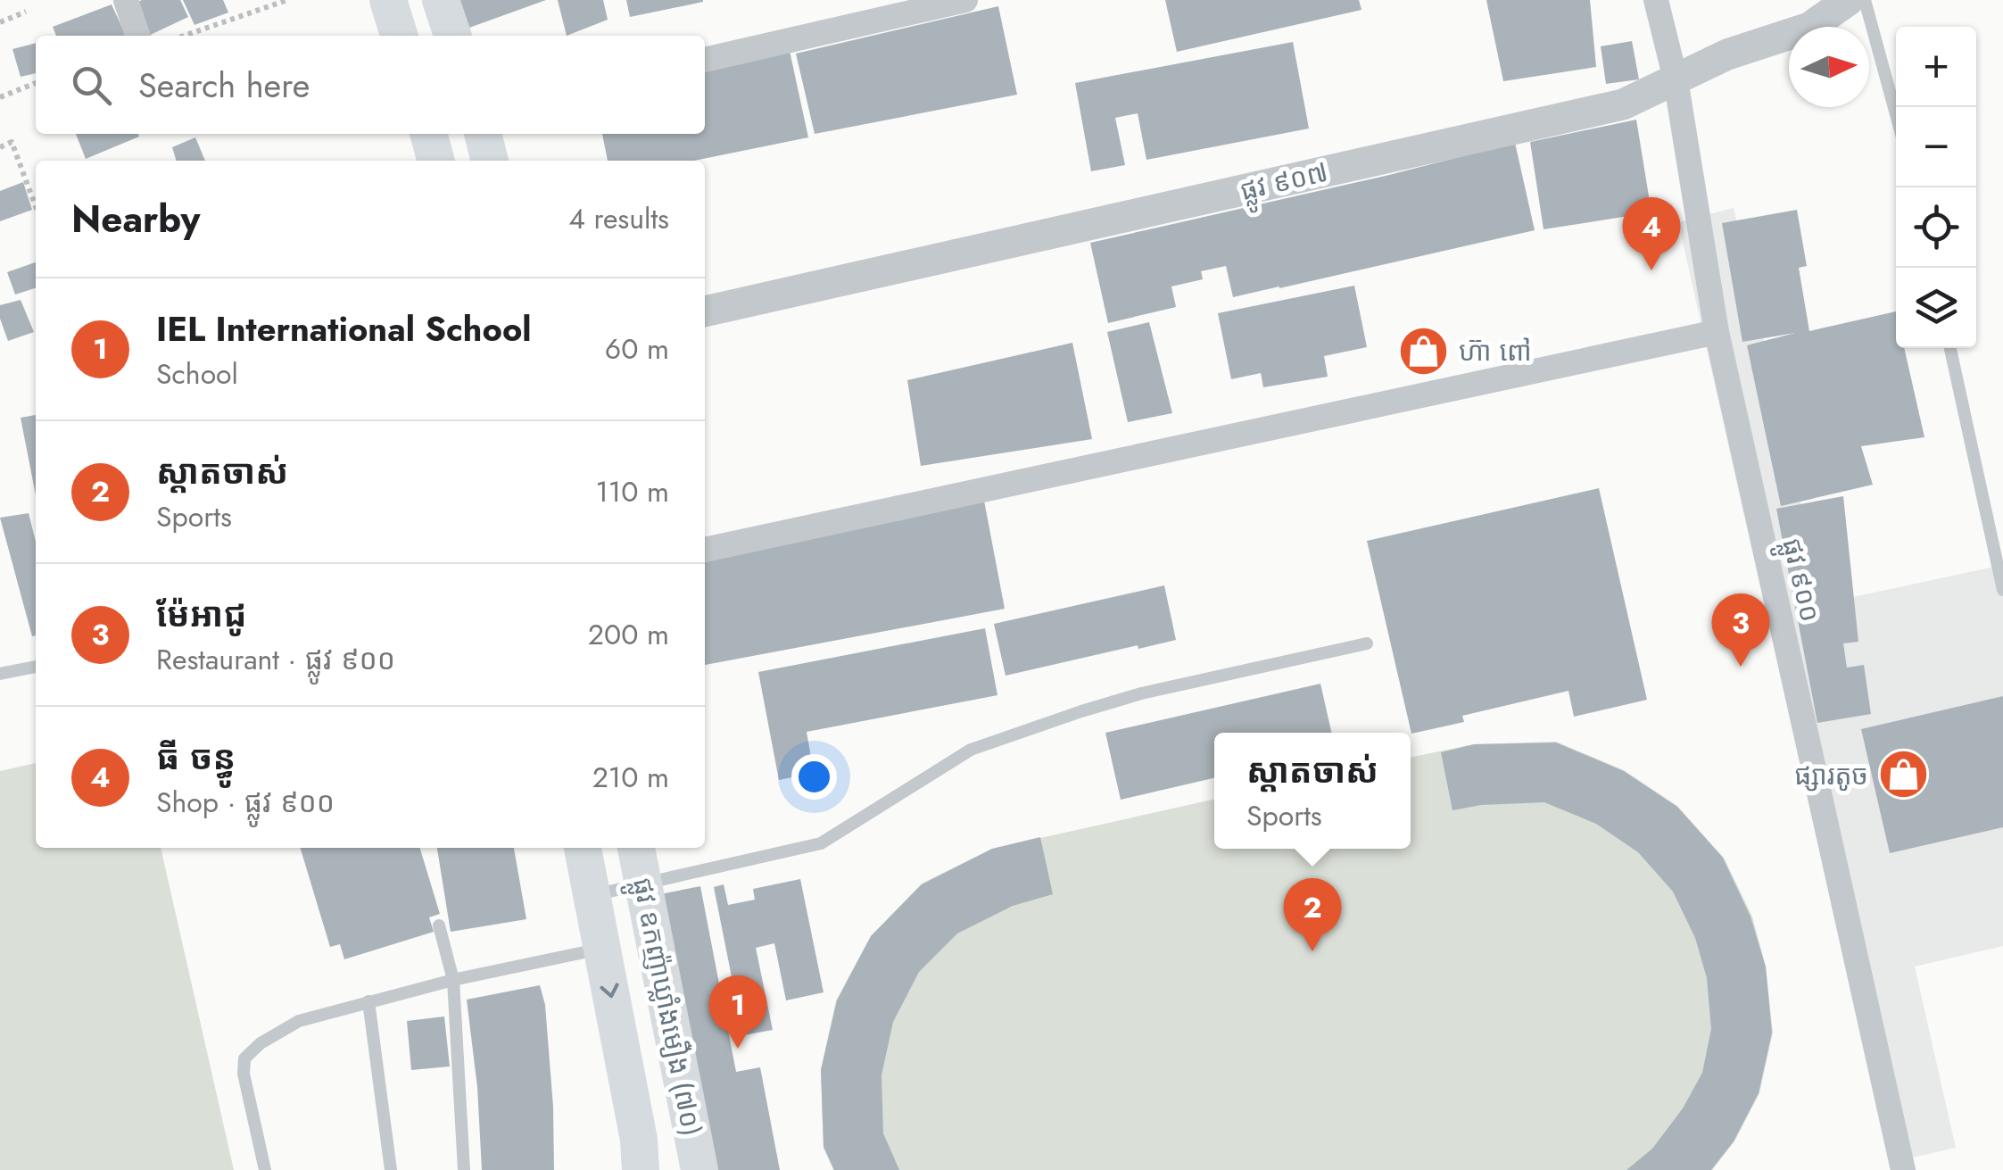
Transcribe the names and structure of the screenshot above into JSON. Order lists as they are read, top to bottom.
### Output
{
  "streets": {
    "main road": ["ផ្លូវ ឧកញ៉ាឃ្លាំងមឿង (៧០)"],
    "street": ["ផ្លូវ ៩០៧", "ផ្លូវ ៩០០"]
  },
  "crossings": [
    ["ផ្លូវ ៩០៧", "ផ្លូវ ៩០០"]
  ],
  "places": {
    "shop": ["ហ៊ា ពៅ", "ផ្សារតូច"]
  },
  "north": "right",
  "page": {
    "map_buttons": ["+", "−"],
    "search": "Search here",
    "heading": ["Nearby", "4 results"],
    "pins": [
      "4",
      "3",
      "2",
      "1"
    ],
    "list": [
      {
        "mark": "1",
        "name": "IEL International School",
        "note": "School",
        "value": "60 m"
      },
      {
        "mark": "2",
        "name": "ស្ដាតចាស់",
        "note": "Sports",
        "value": "110 m"
      },
      {
        "mark": "3",
        "name": "ម៉ែអាជូ",
        "note": "Restaurant · ផ្លូវ ៩០០",
        "value": "200 m"
      },
      {
        "mark": "4",
        "name": "ធី ចន្ធូ",
        "note": "Shop · ផ្លូវ ៩០០",
        "value": "210 m"
      }
    ],
    "popup": ["ស្ដាតចាស់", "Sports"]
  }
}
